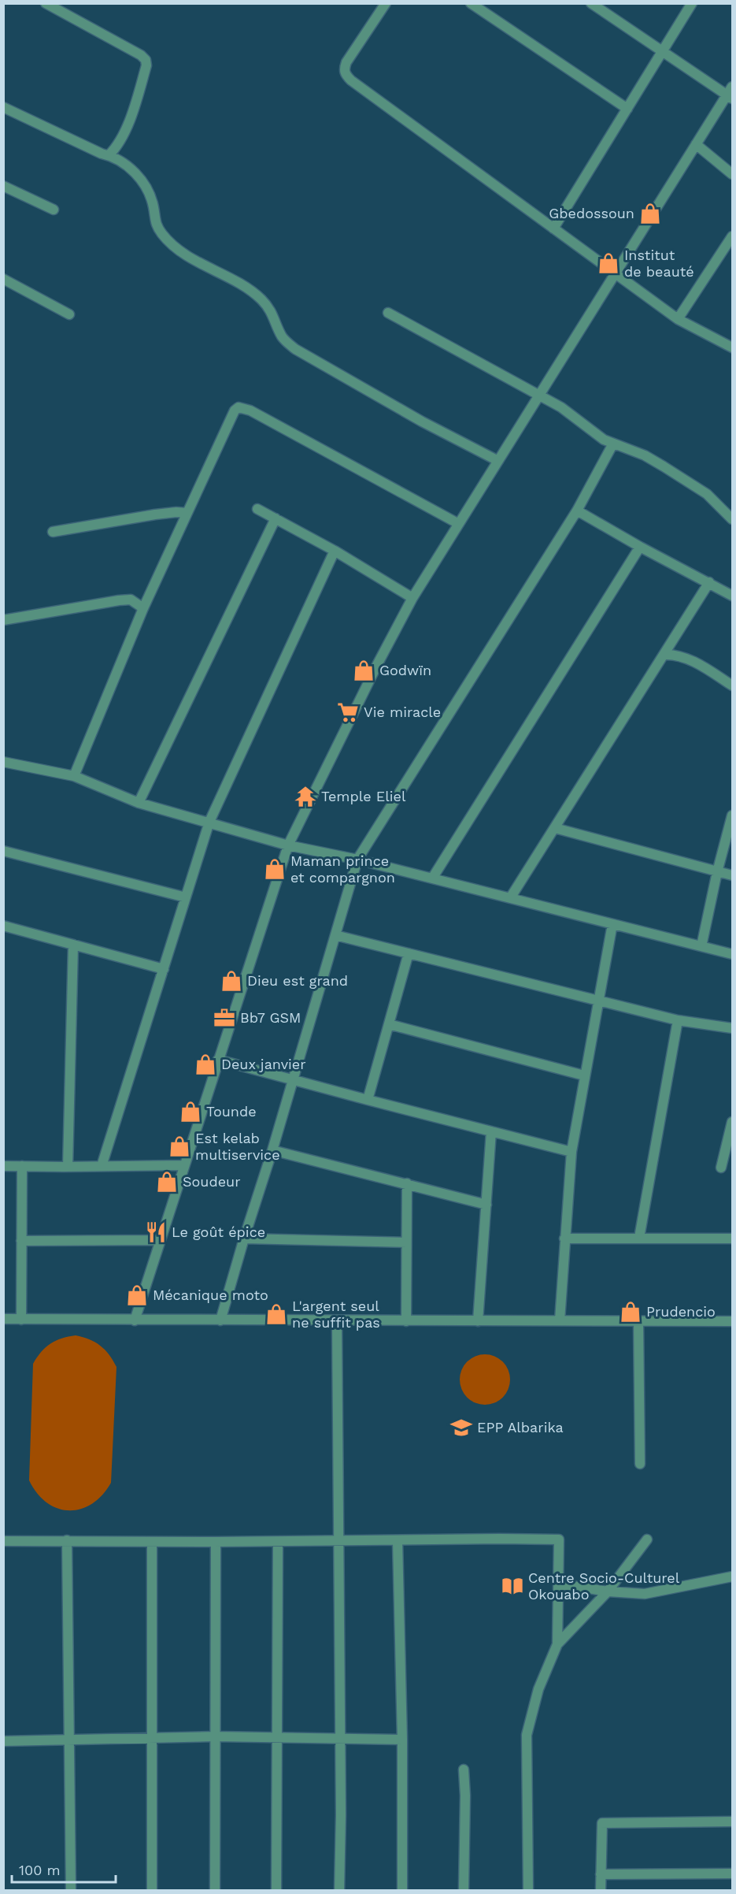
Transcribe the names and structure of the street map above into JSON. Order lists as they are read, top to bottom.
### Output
{
  "places": {
    "shop": [
      "Gbedossoun",
      "Institut de beauté",
      "Godwïn",
      "Maman prince et compargnon",
      "Dieu est grand",
      "Deux janvier",
      "Tounde",
      "Est kelab multiservice",
      "Soudeur",
      "Mécanique moto",
      "Prudencio",
      "L'argent seul ne suffit pas"
    ],
    "supermarket": ["Vie miracle"],
    "temple": ["Temple Eliel"],
    "office": ["Bb7 GSM"],
    "restaurant": ["Le goût épice"],
    "school or university": ["EPP Albarika"],
    "library": ["Centre Socio-Culturel Okouabo"]
  },
  "scale_bar": "100 m"
}
